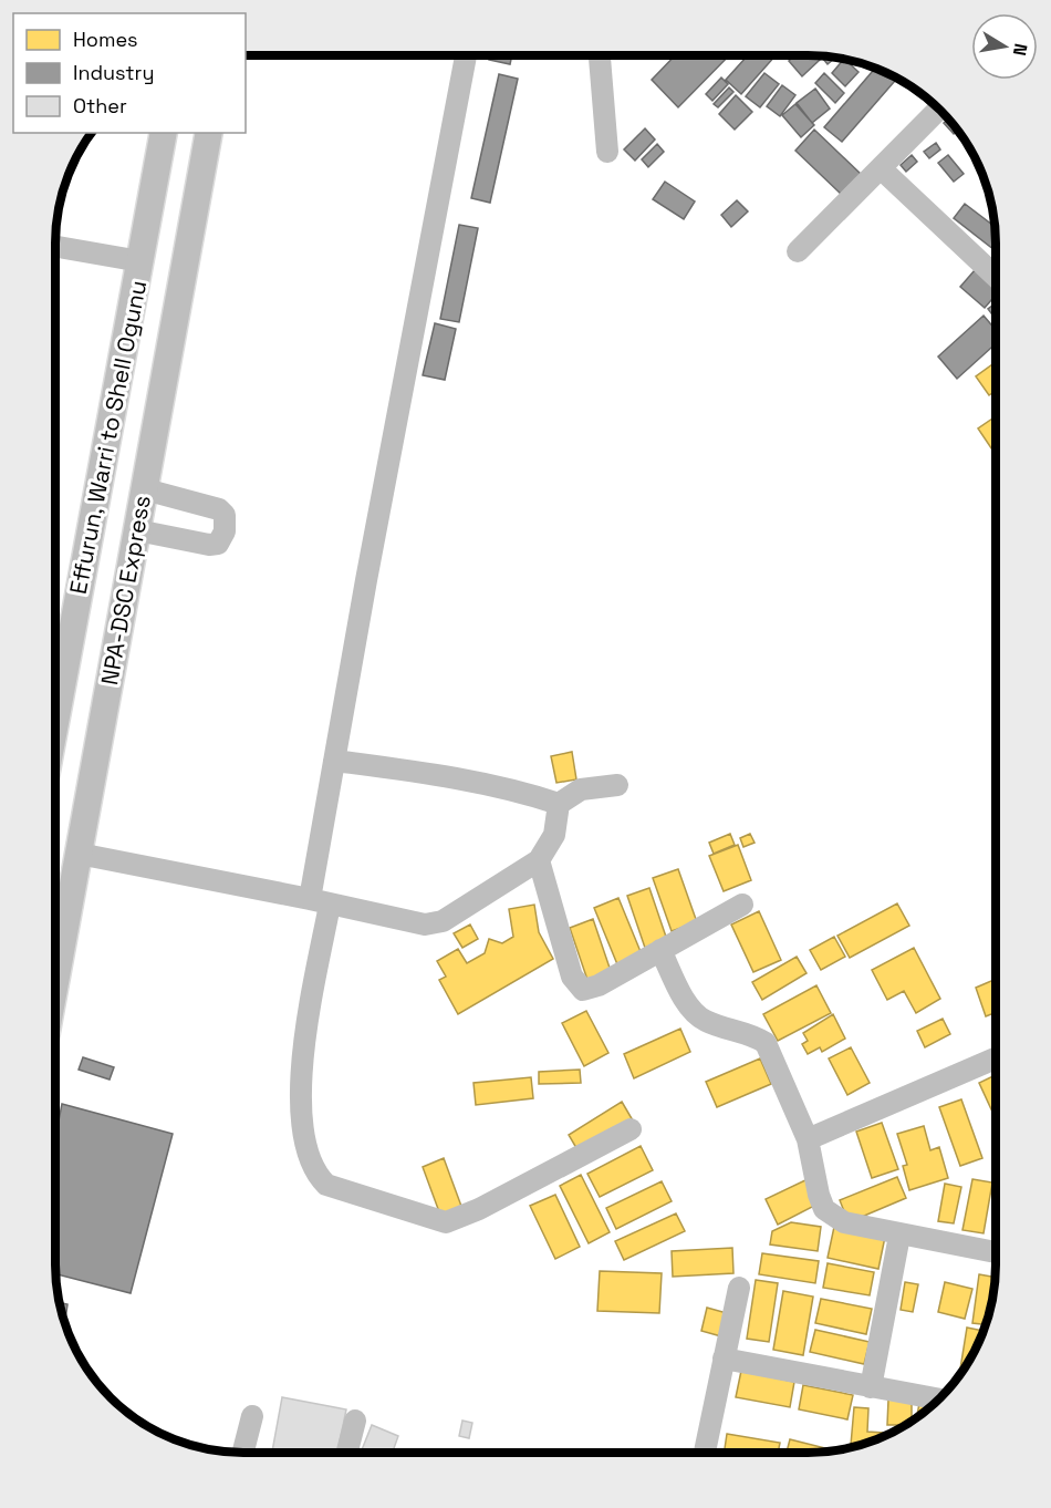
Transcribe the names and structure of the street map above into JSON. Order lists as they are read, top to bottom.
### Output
{
  "streets": {
    "main road": ["Effurun, Warri to Shell Ogunu", "NPA-DSC Express"]
  },
  "legend": ["Homes", "Industry", "Other"],
  "north": "right"
}
